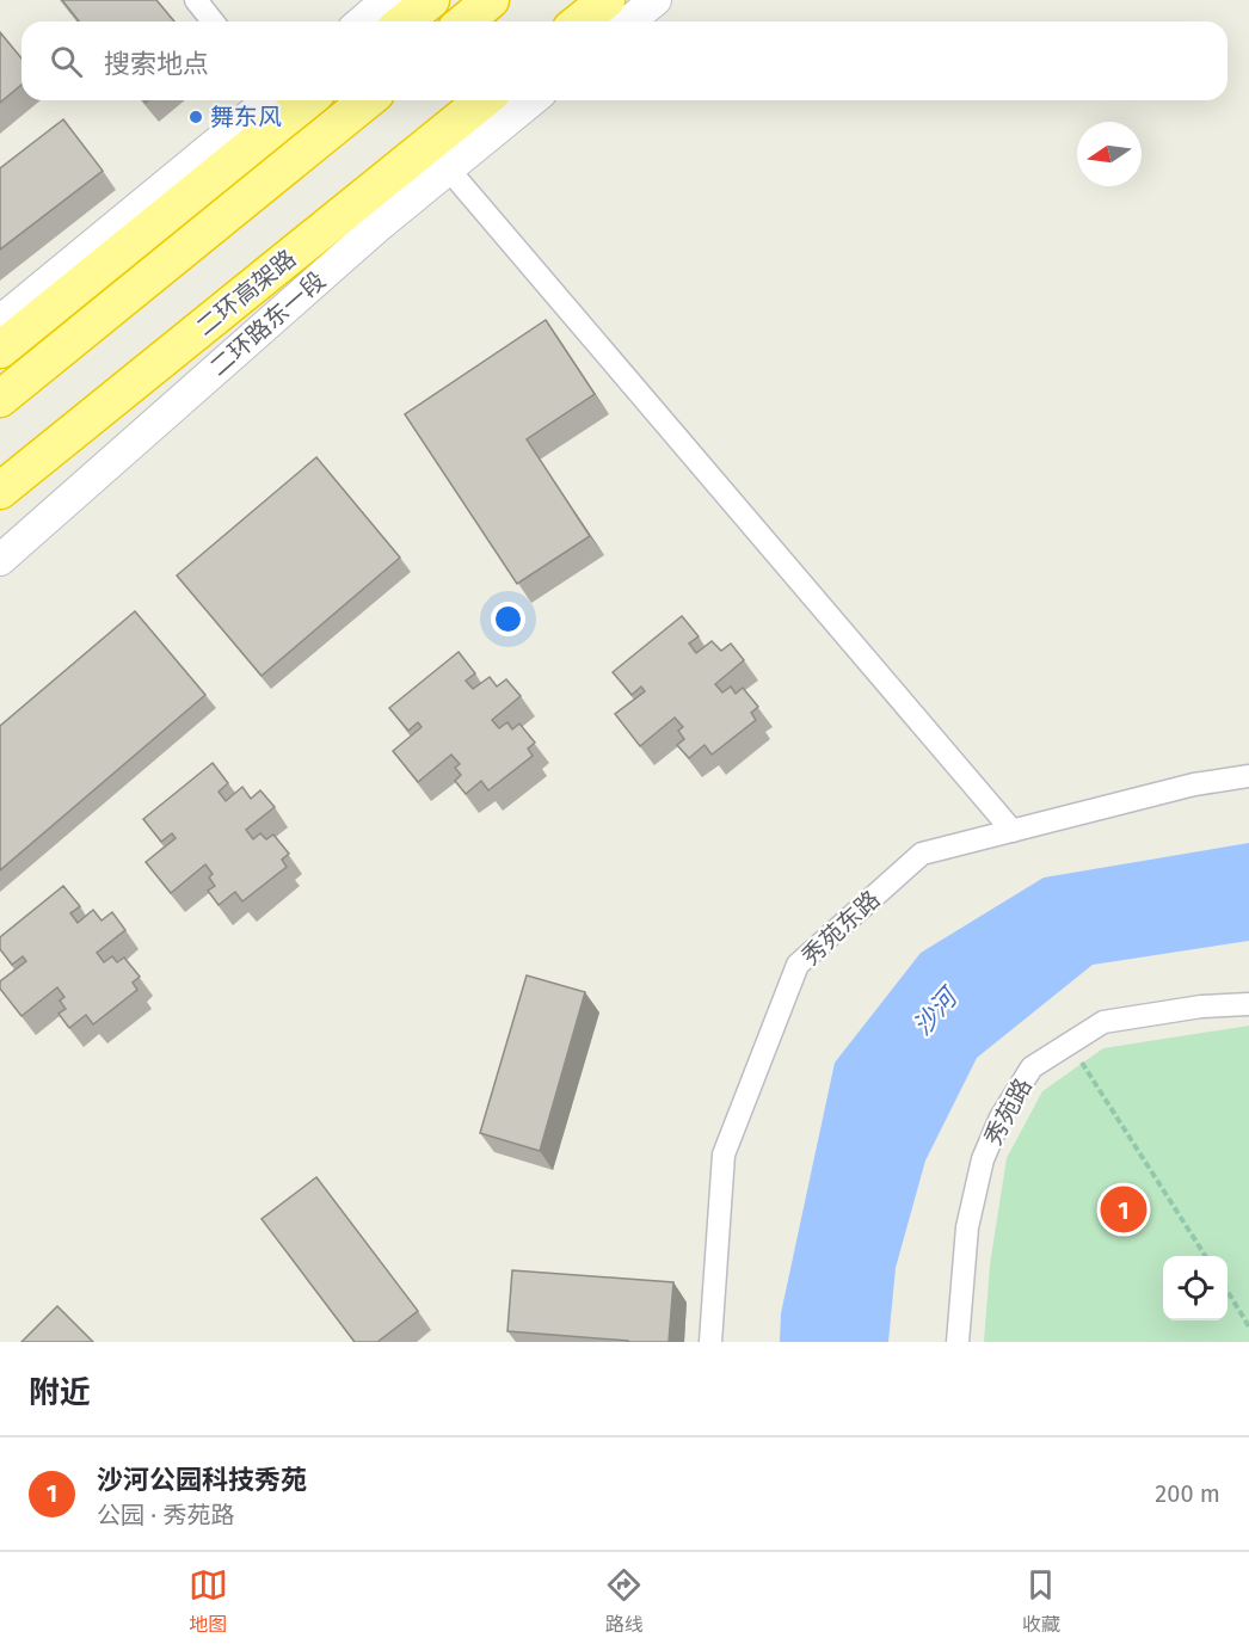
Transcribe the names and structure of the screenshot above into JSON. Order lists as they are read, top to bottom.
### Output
{
  "streets": {
    "highway": ["二环高架路"],
    "main road": ["二环路东一段"],
    "street": ["秀苑东路", "秀苑路"]
  },
  "water": ["沙河"],
  "places": ["舞东风"],
  "north": "left",
  "page": {
    "search": "搜索地点",
    "pins": "1",
    "heading": "附近",
    "list": [
      {
        "mark": "1",
        "name": "沙河公园科技秀苑",
        "note": "公园 · 秀苑路",
        "value": "200 m"
      }
    ],
    "nav": ["地图", "路线", "收藏"]
  }
}
